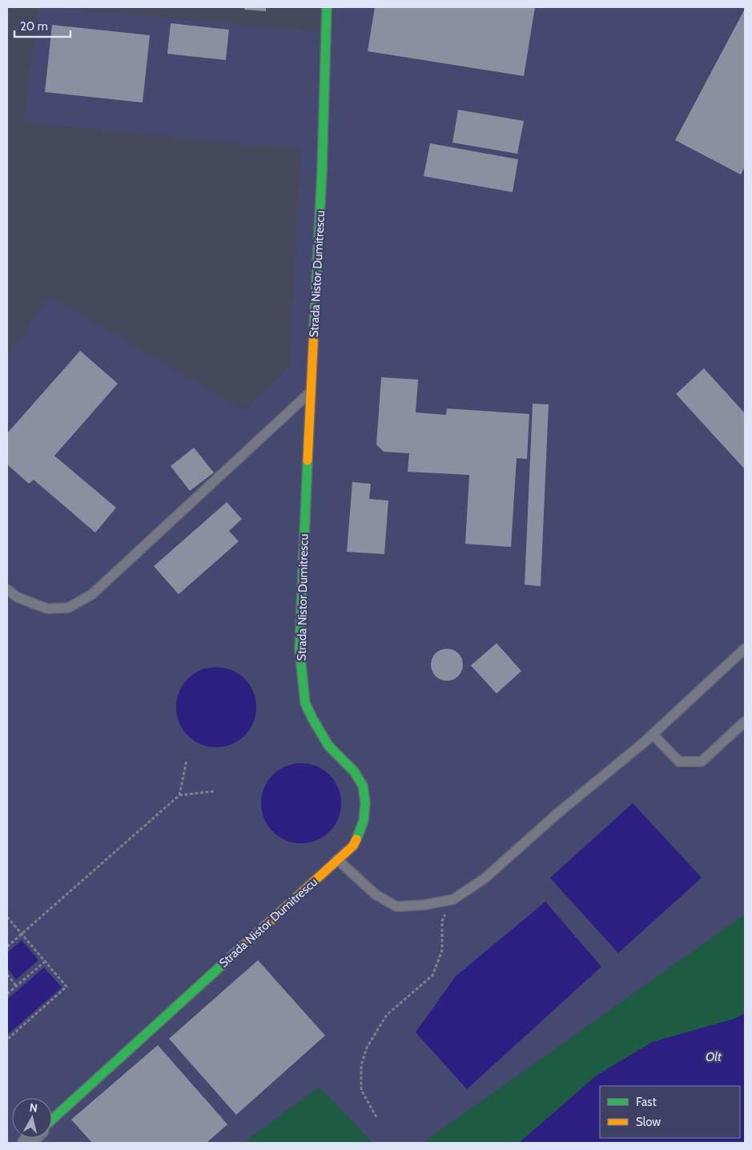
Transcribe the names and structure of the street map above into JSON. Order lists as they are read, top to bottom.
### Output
{
  "streets": {
    "street": ["Strada Nistor Dumitrescu"]
  },
  "water": ["Olt"],
  "legend": ["Fast", "Slow"],
  "scale_bar": "20 m",
  "north": "top"
}
